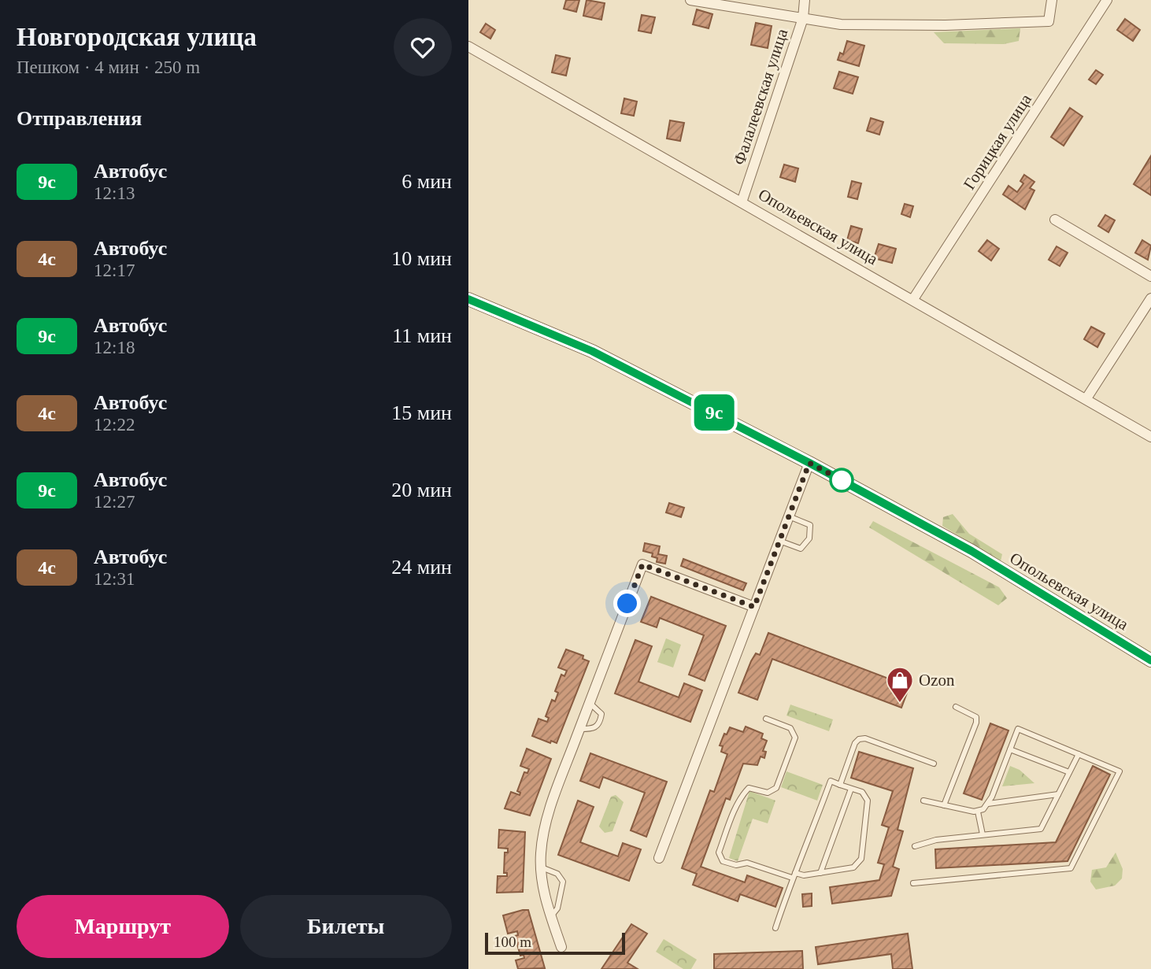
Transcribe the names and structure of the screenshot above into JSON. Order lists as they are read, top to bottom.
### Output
{
  "streets": {
    "street": ["Фалалеевская улица", "Горицкая улица", "Опольевская улица"]
  },
  "crossings": [
    ["Фалалеевская улица", "Опольевская улица"],
    ["Горицкая улица", "Опольевская улица"]
  ],
  "places": {
    "shop": ["Ozon"]
  },
  "lines": ["bus line 9с"],
  "scale_bar": "100 m",
  "page": {
    "heading": [
      ["Новгородская улица", "Пешком · 4 мин · 250 m"],
      "Отправления"
    ],
    "on_map": "9с",
    "list": [
      {
        "mark": "9с",
        "name": "Автобус",
        "note": "12:13",
        "value": "6 мин"
      },
      {
        "mark": "4с",
        "name": "Автобус",
        "note": "12:17",
        "value": "10 мин"
      },
      {
        "mark": "9с",
        "name": "Автобус",
        "note": "12:18",
        "value": "11 мин"
      },
      {
        "mark": "4с",
        "name": "Автобус",
        "note": "12:22",
        "value": "15 мин"
      },
      {
        "mark": "9с",
        "name": "Автобус",
        "note": "12:27",
        "value": "20 мин"
      },
      {
        "mark": "4с",
        "name": "Автобус",
        "note": "12:31",
        "value": "24 мин"
      }
    ],
    "buttons": ["Маршрут", "Билеты"],
    "scale": "100 m"
  }
}
